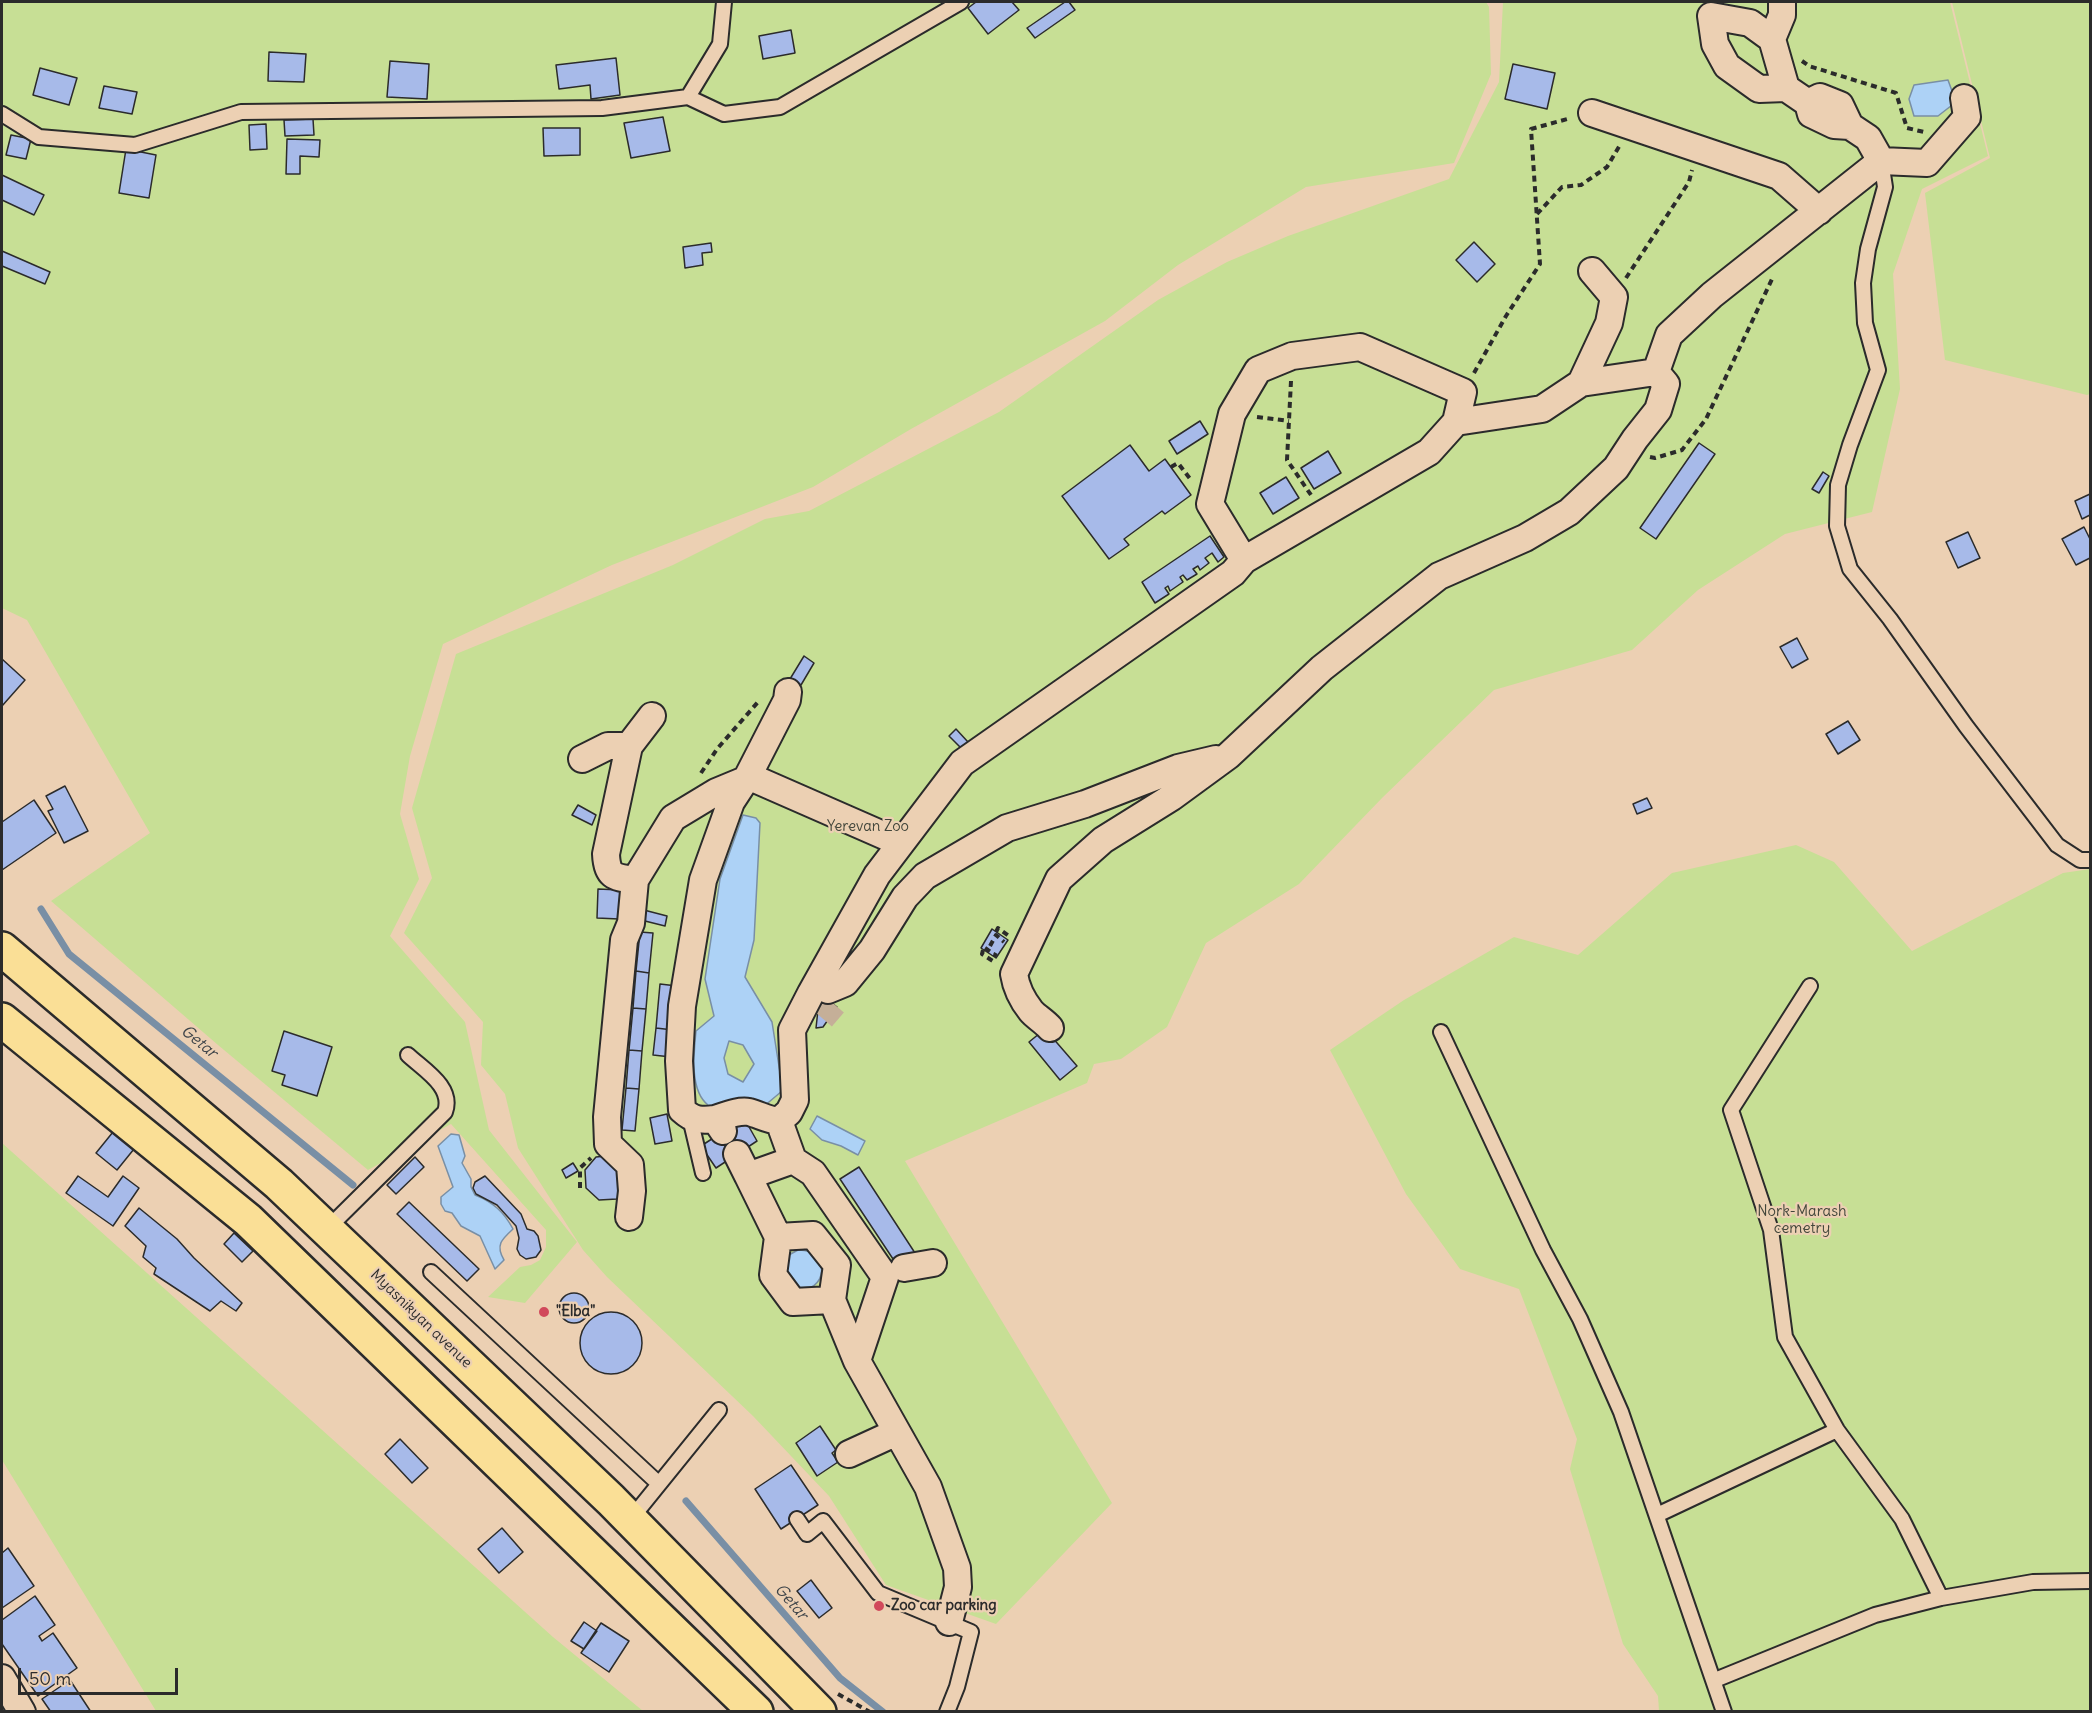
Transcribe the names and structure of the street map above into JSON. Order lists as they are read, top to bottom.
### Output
{
  "streets": {
    "highway": ["Myasnikyan avenue"]
  },
  "water": ["Getar"],
  "parks": ["Yerevan Zoo", "Nork-Marash cemetry"],
  "places": ["\"Elba\"", "Zoo car parking"],
  "scale_bar": "50 m"
}
